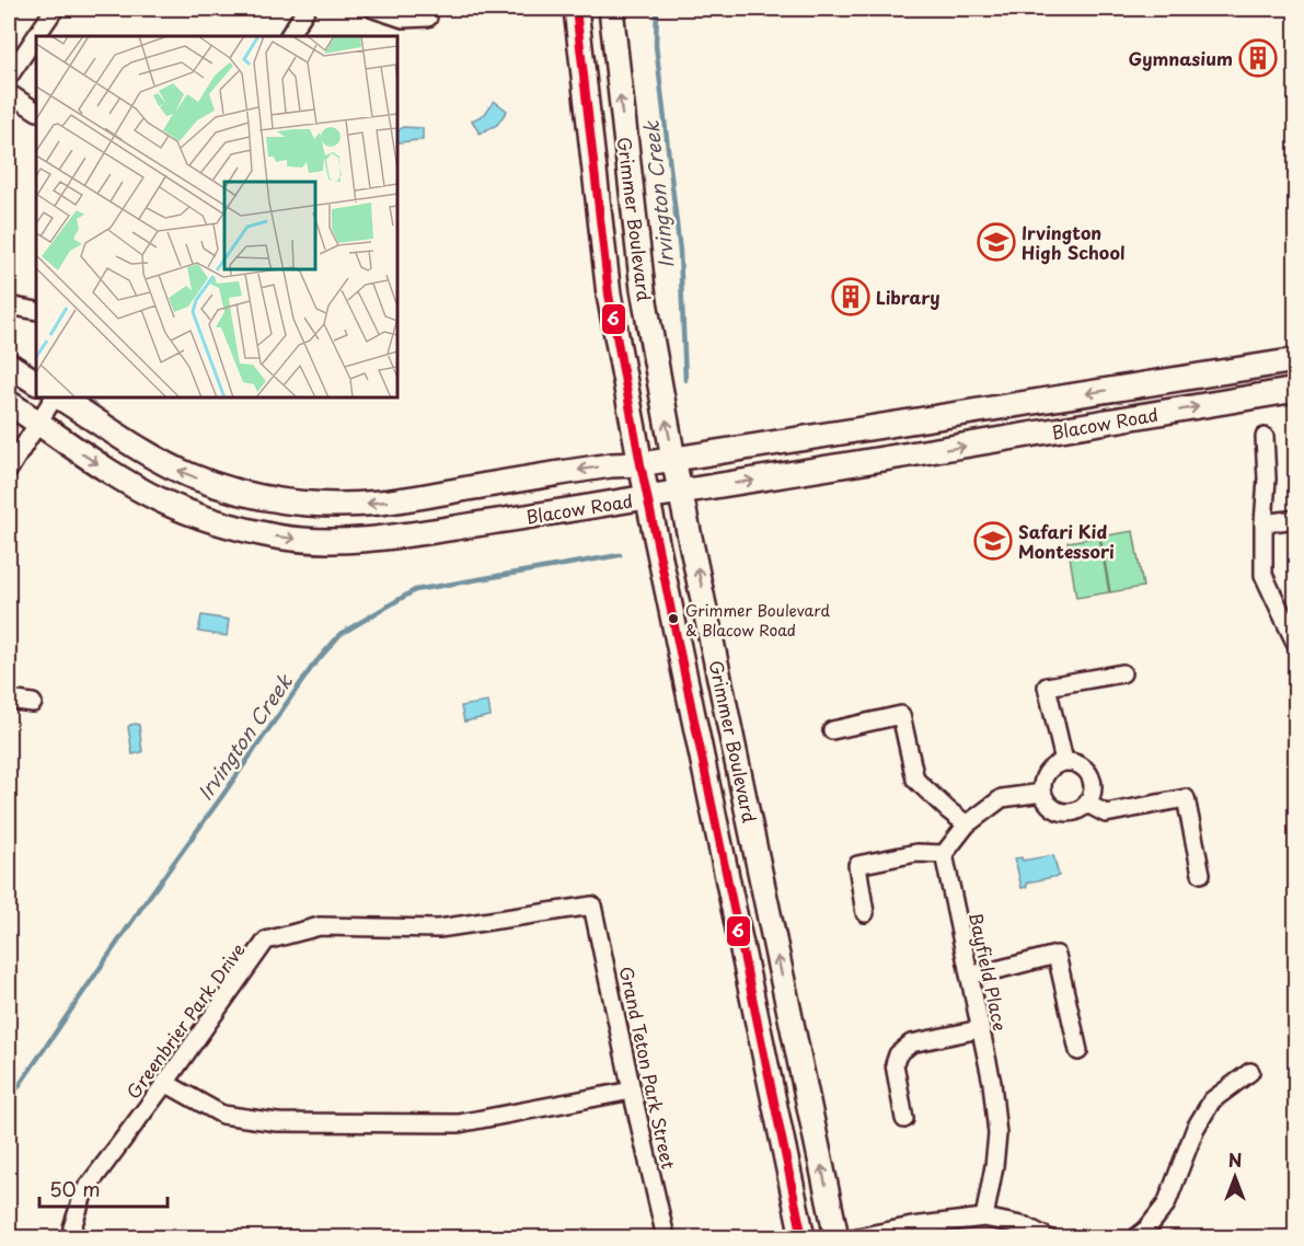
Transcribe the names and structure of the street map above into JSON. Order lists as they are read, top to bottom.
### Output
{
  "streets": {
    "main road": ["Grimmer Boulevard", "Blacow Road"],
    "street": ["Bayfield Place", "Greenbrier Park Drive", "Grand Teton Park Street"]
  },
  "crossings": [
    ["Grimmer Boulevard", "Blacow Road"],
    ["Greenbrier Park Drive", "Grand Teton Park Street"]
  ],
  "water": ["Irvington Creek"],
  "places": {
    "building": ["Gymnasium", "Library"],
    "school or university": ["Irvington High School", "Safari Kid Montessori"],
    "other": ["Grimmer Boulevard & Blacow Road"]
  },
  "lines": ["transit line 6"],
  "scale_bar": "50 m",
  "north": "top"
}
